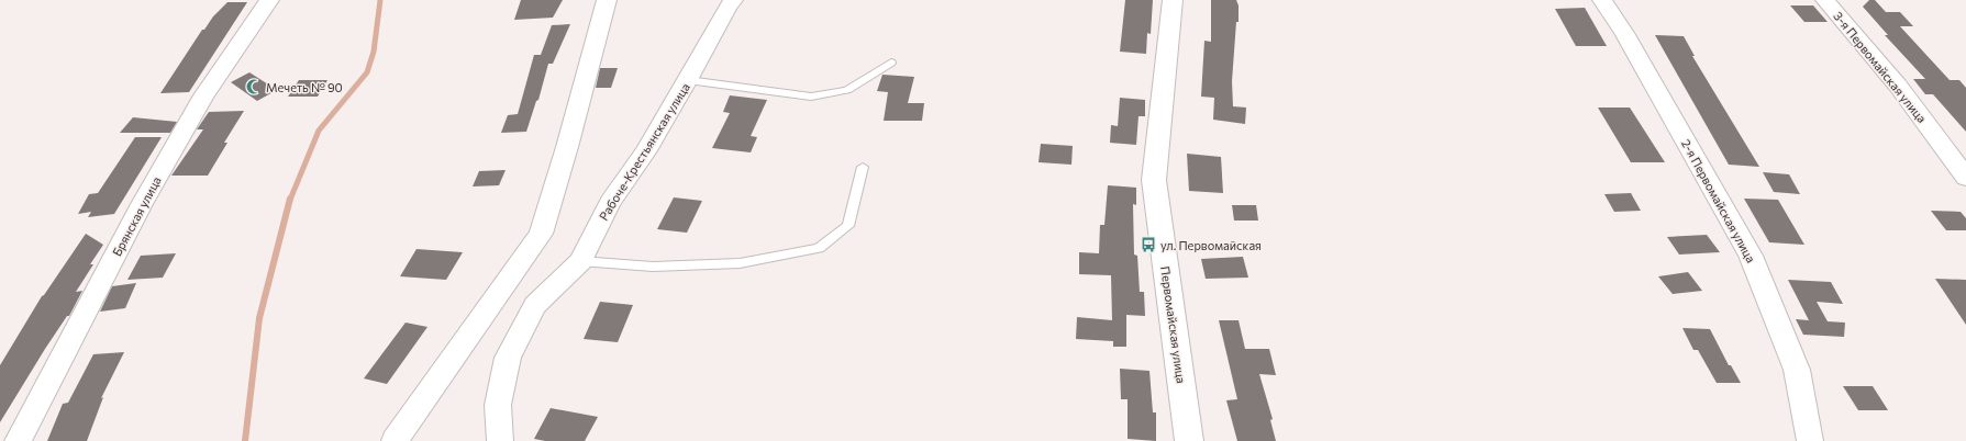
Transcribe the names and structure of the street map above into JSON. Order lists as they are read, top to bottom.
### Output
{
  "streets": {
    "street": [
      "3-я Первомайская улица",
      "Рабоче-Крестьянская улица",
      "2-я Первомайская улица",
      "Брянская улица",
      "Первомайская улица"
    ]
  },
  "places": {
    "mosque": ["Мечеть № 90"],
    "bus stop": ["ул. Первомайская"]
  }
}
